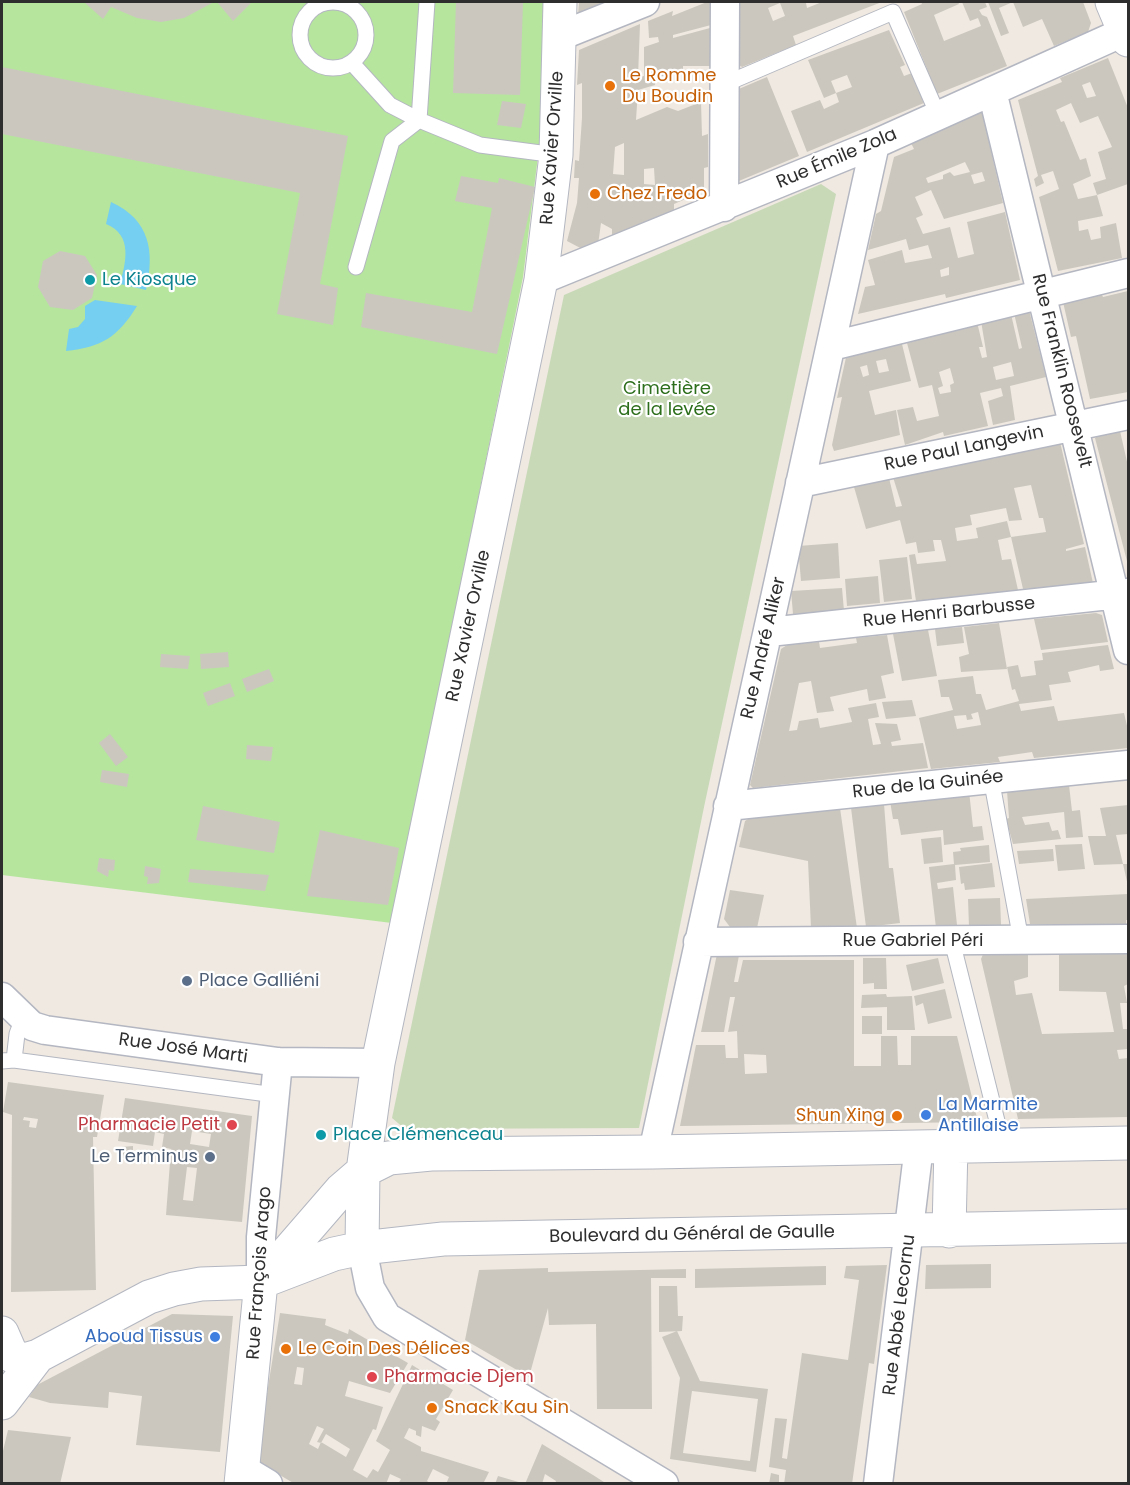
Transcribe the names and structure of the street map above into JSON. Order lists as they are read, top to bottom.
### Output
{
  "streets": {
    "main road": ["Rue Xavier Orville", "Boulevard du Général de Gaulle", "Rue François Arago"],
    "street": [
      "Rue Émile Zola",
      "Rue Franklin Roosevelt",
      "Rue Paul Langevin",
      "Rue Henri Barbusse",
      "Rue André Aliker",
      "Rue de la Guinée",
      "Rue Gabriel Péri",
      "Rue José Marti",
      "Rue Abbé Lecornu"
    ]
  },
  "crossings": [
    ["Rue Xavier Orville", "Rue Émile Zola"],
    ["Rue Xavier Orville", "Rue José Marti"],
    ["Rue Xavier Orville", "Boulevard du Général de Gaulle"],
    ["Rue Émile Zola", "Rue Franklin Roosevelt"],
    ["Rue Émile Zola", "Rue André Aliker"],
    ["Rue Franklin Roosevelt", "Rue Paul Langevin"],
    ["Rue Franklin Roosevelt", "Rue Henri Barbusse"],
    ["Rue Paul Langevin", "Rue André Aliker"],
    ["Rue Henri Barbusse", "Rue André Aliker"],
    ["Rue André Aliker", "Rue de la Guinée"],
    ["Rue André Aliker", "Rue Gabriel Péri"],
    ["Rue José Marti", "Rue François Arago"],
    ["Boulevard du Général de Gaulle", "Rue François Arago"],
    ["Boulevard du Général de Gaulle", "Rue Abbé Lecornu"]
  ],
  "parks": ["Cimetière de la levée"],
  "places": [
    "Le Romme Du Boudin",
    "Chez Fredo",
    "Le Kiosque",
    "Place Galliéni",
    "La Marmite Antillaise",
    "Shun Xing",
    "Pharmacie Petit",
    "Place Clémenceau",
    "Le Terminus",
    "Aboud Tissus",
    "Le Coin Des Délices",
    "Pharmacie Djem",
    "Snack Kau Sin"
  ]
}
